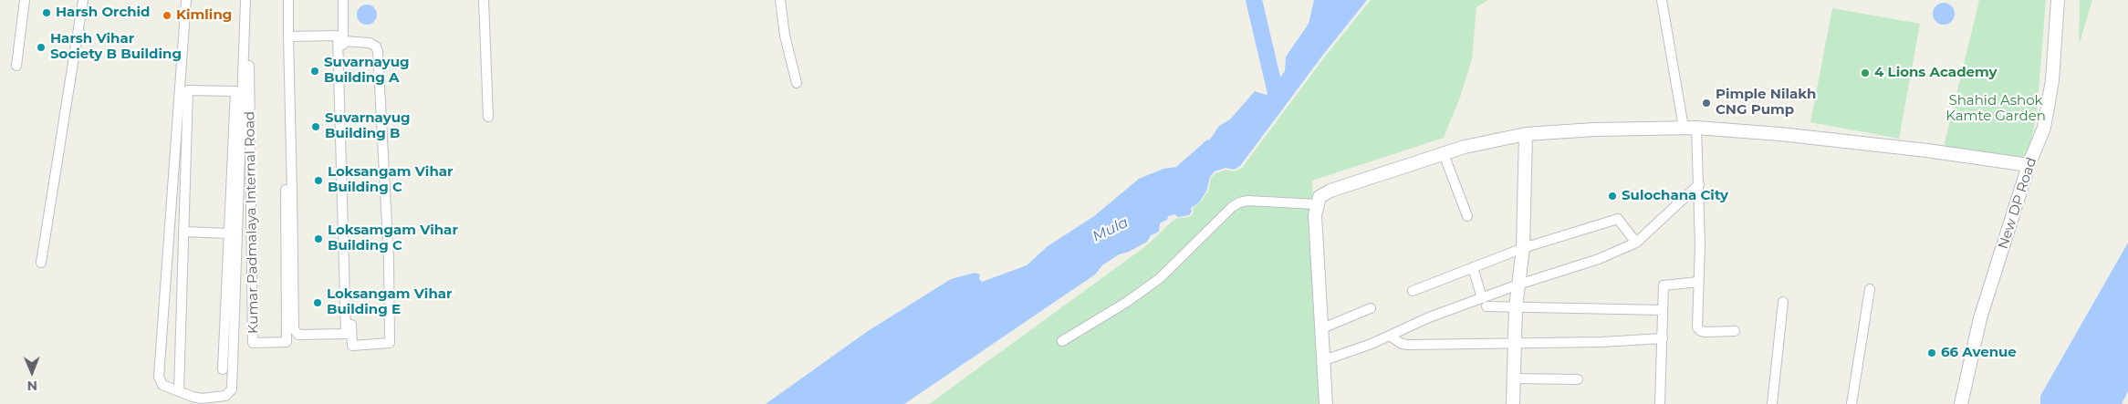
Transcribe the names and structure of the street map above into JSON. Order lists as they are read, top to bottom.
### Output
{
  "streets": {
    "street": ["New DP Road", "Kumar Padmalaya Internal Road"]
  },
  "water": ["Mula"],
  "parks": ["Shahid Ashok Kamte Garden"],
  "places": [
    "Harsh Orchid",
    "Kimling",
    "Harsh Vihar Society B Building",
    "Suvarnayug Building A",
    "4 Lions Academy",
    "Pimple Nilakh CNG Pump",
    "Suvarnayug Building B",
    "Loksangam Vihar Building C",
    "Sulochana City",
    "Loksamgam Vihar Building C",
    "Loksangam Vihar Building E",
    "66 Avenue"
  ],
  "north": "bottom"
}
